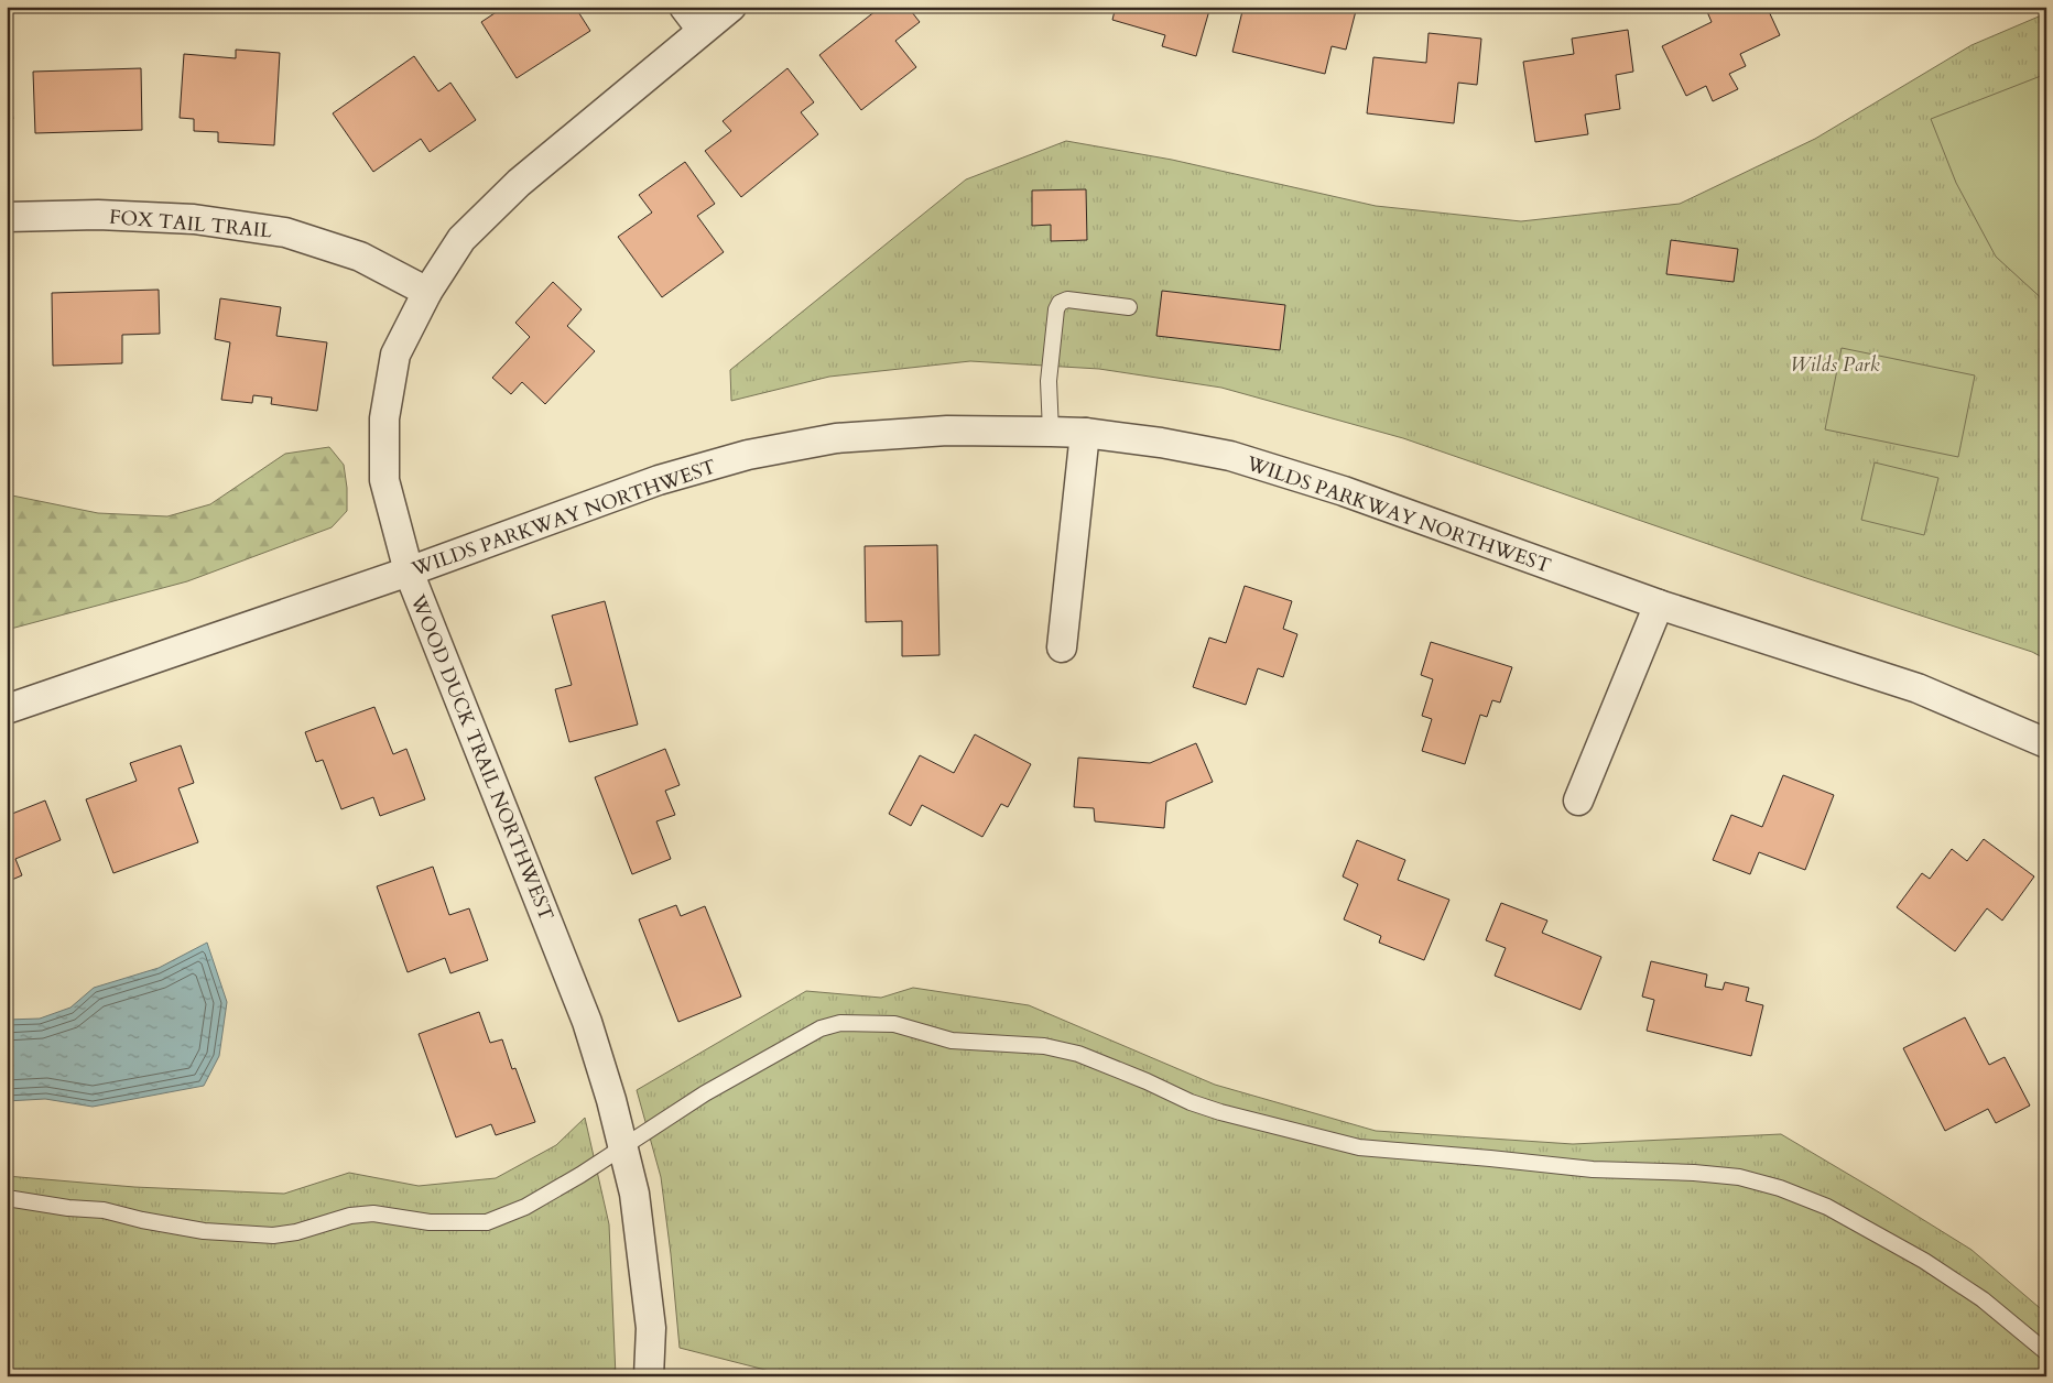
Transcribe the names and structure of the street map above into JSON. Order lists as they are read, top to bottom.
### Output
{
  "streets": {
    "street": ["FOX TAIL TRAIL", "WILDS PARKWAY NORTHWEST", "WOOD DUCK TRAIL NORTHWEST"]
  },
  "crossings": [
    ["FOX TAIL TRAIL", "WOOD DUCK TRAIL NORTHWEST"],
    ["WILDS PARKWAY NORTHWEST", "WOOD DUCK TRAIL NORTHWEST"]
  ],
  "parks": ["Wilds Park"]
}
